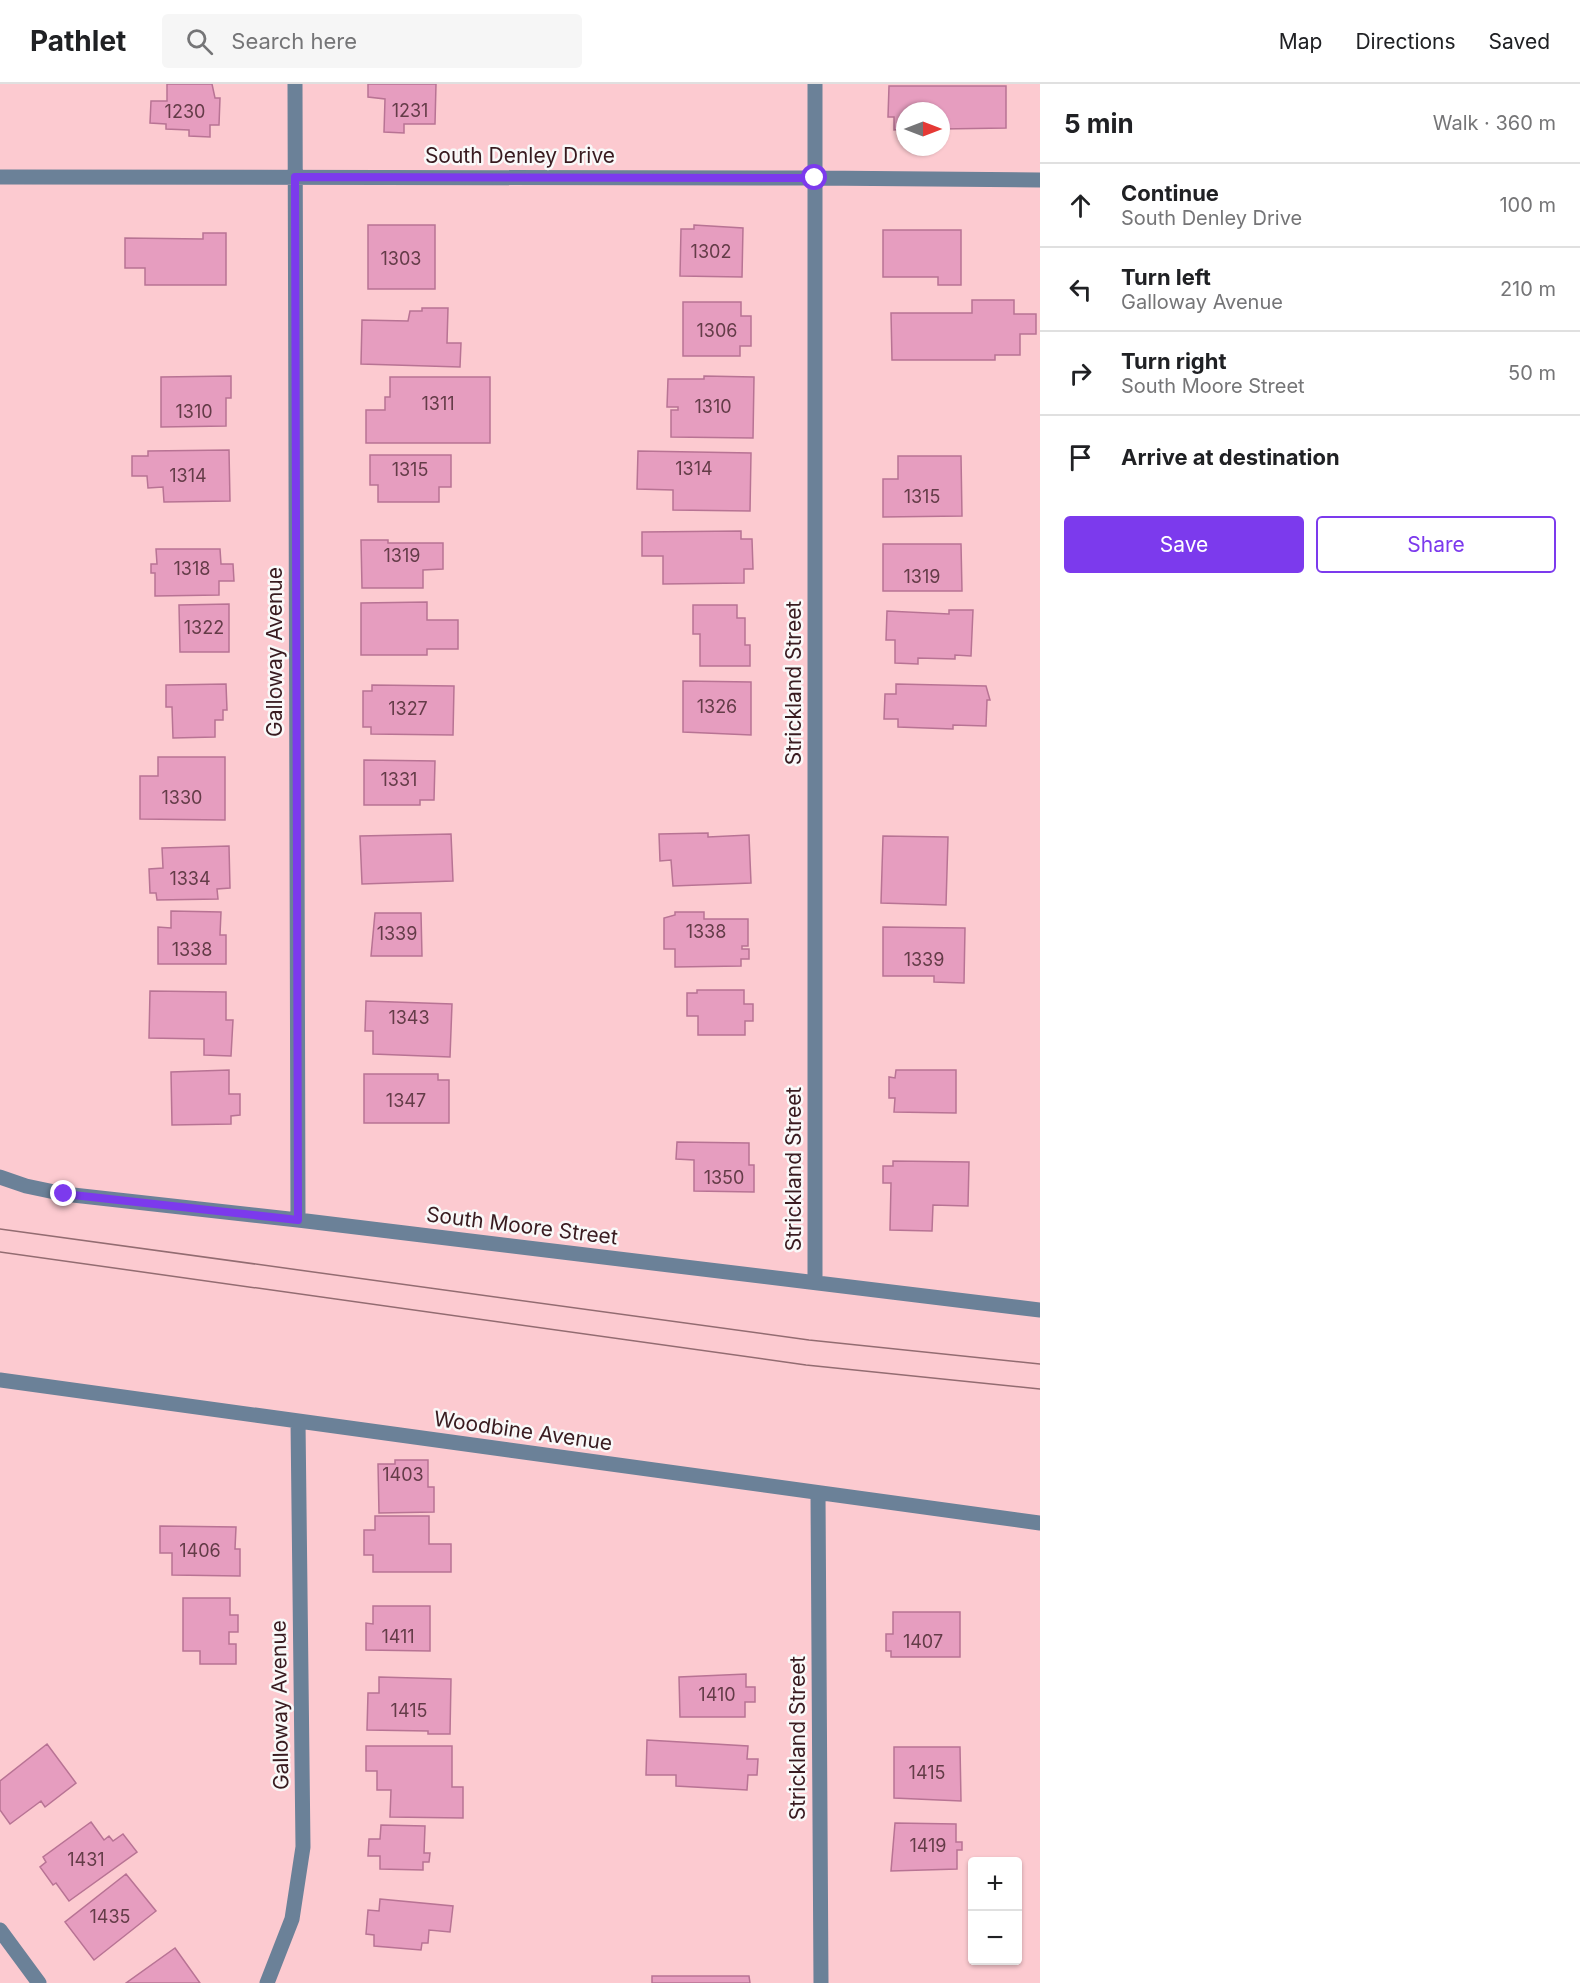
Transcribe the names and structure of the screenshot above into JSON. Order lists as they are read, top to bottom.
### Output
{
  "streets": {
    "street": [
      "South Denley Drive",
      "Galloway Avenue",
      "Strickland Street",
      "South Moore Street",
      "Woodbine Avenue"
    ]
  },
  "crossings": [
    ["South Denley Drive", "Galloway Avenue"],
    ["South Denley Drive", "Strickland Street"],
    ["Galloway Avenue", "South Moore Street"],
    ["Galloway Avenue", "Woodbine Avenue"],
    ["Strickland Street", "South Moore Street"],
    ["Strickland Street", "Woodbine Avenue"]
  ],
  "house_numbers": [
    "1231",
    "1230",
    "1302",
    "1303",
    "1306",
    "1311",
    "1310",
    "1310",
    "1314",
    "1315",
    "1314",
    "1315",
    "1319",
    "1318",
    "1319",
    "1322",
    "1326",
    "1327",
    "1331",
    "1330",
    "1334",
    "1338",
    "1339",
    "1338",
    "1339",
    "1343",
    "1347",
    "1350",
    "1403",
    "1406",
    "1411",
    "1407",
    "1410",
    "1415",
    "1415",
    "1419",
    "1431",
    "1435"
  ],
  "north": "right",
  "page": {
    "header": "Pathlet",
    "search": "Search here",
    "nav": ["Map", "Directions", "Saved"],
    "heading": ["5 min", "Walk · 360 m"],
    "list": [
      ["Continue", "South Denley Drive", "100 m"],
      ["Turn left", "Galloway Avenue", "210 m"],
      ["Turn right", "South Moore Street", "50 m"],
      "Arrive at destination"
    ],
    "buttons": ["Save", "Share"],
    "map_buttons": ["+", "−"]
  }
}
